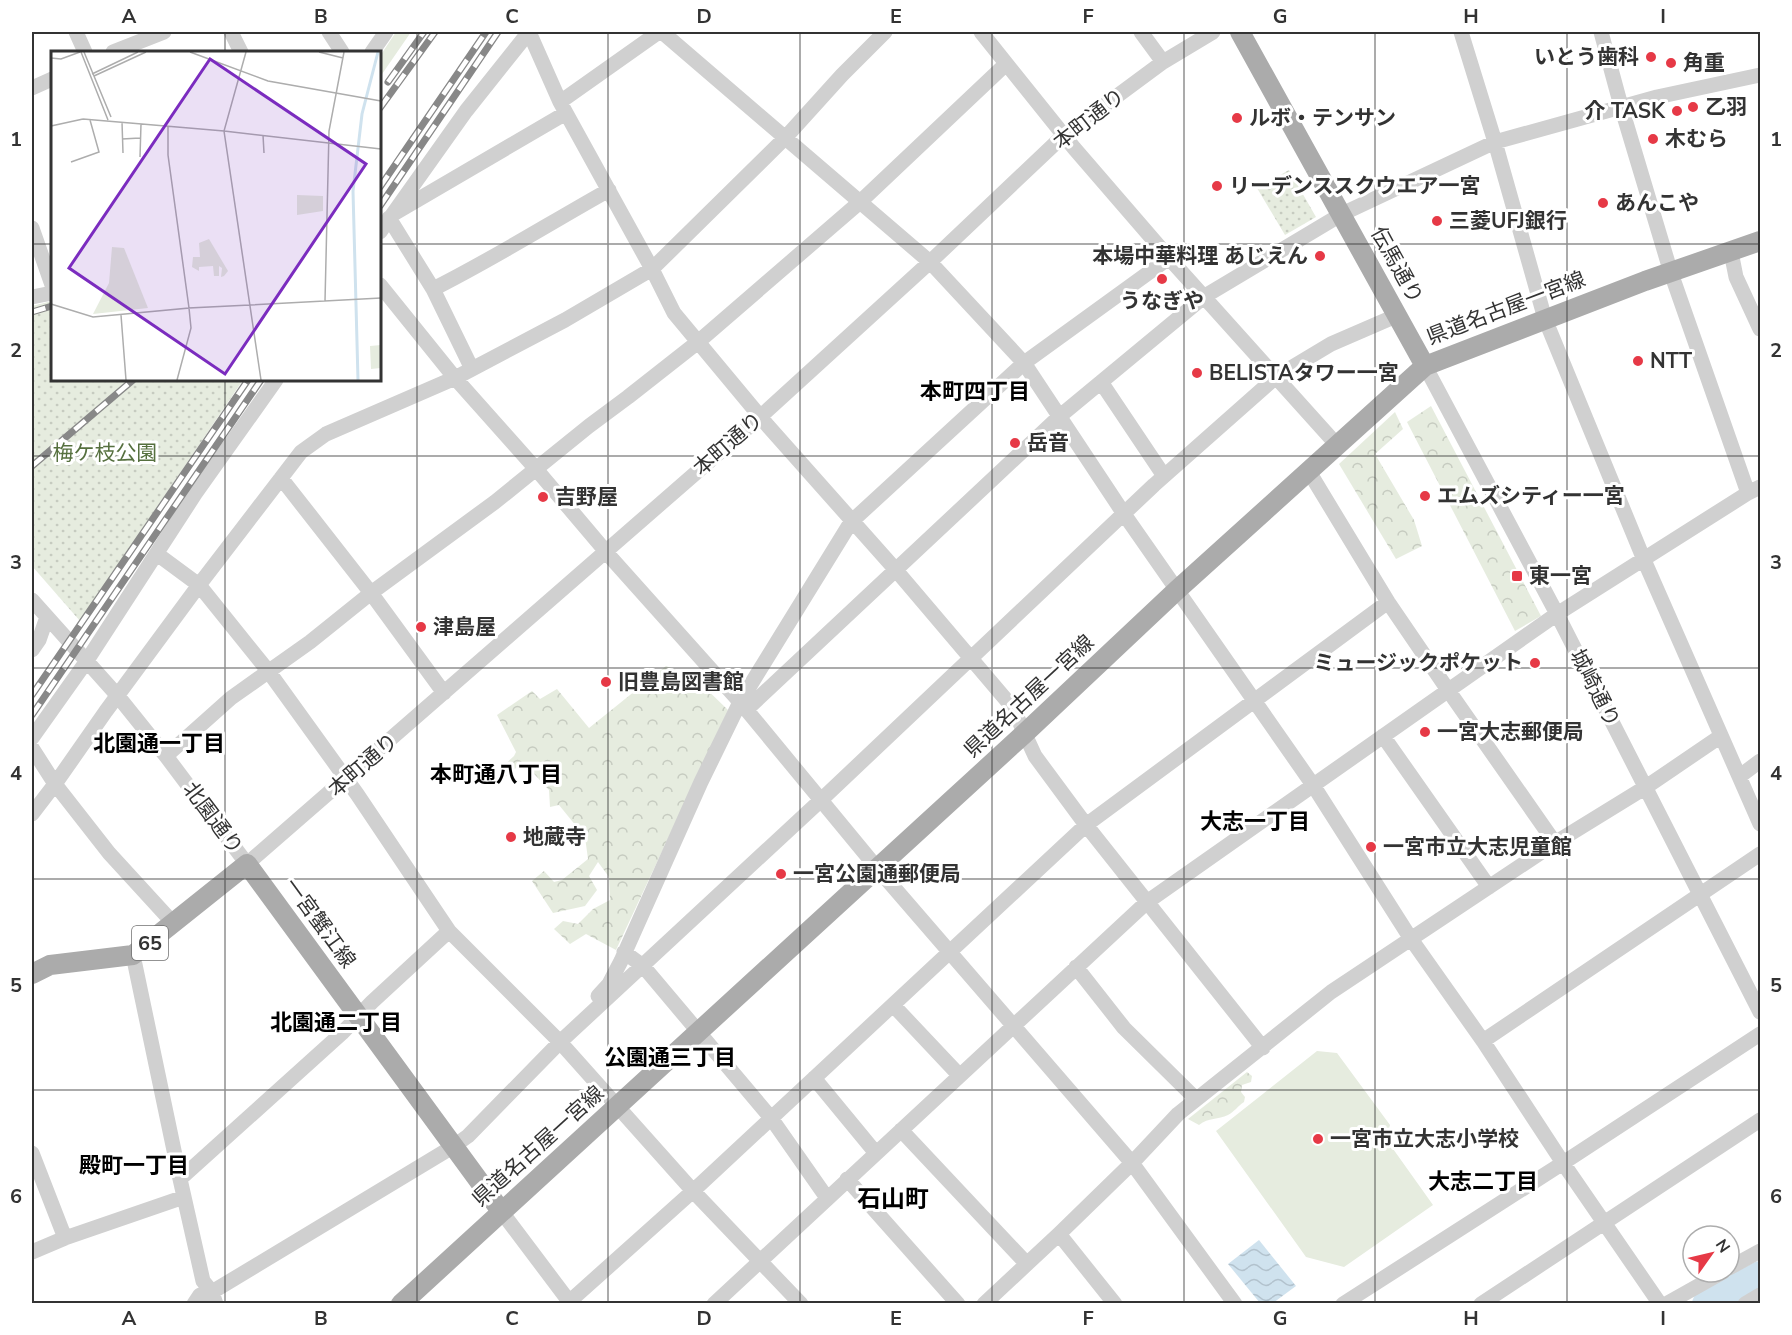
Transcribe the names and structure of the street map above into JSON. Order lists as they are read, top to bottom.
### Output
{
  "streets": {
    "main road": [
      "伝馬通り",
      "県道名古屋一宮線",
      "一宮蟹江線",
      "65"
    ],
    "street": ["本町通り", "城崎通り", "北園通り"]
  },
  "crossings": [
    ["本町通り", "北園通り"],
    ["本町通り", "一宮蟹江線"],
    ["本町通り", "65"],
    ["伝馬通り", "県道名古屋一宮線"],
    ["伝馬通り", "城崎通り"],
    ["県道名古屋一宮線", "城崎通り"],
    ["県道名古屋一宮線", "一宮蟹江線"],
    ["北園通り", "一宮蟹江線"],
    ["北園通り", "65"],
    ["一宮蟹江線", "65"]
  ],
  "districts": [
    "本町四丁目",
    "北園通一丁目",
    "本町通八丁目",
    "大志一丁目",
    "北園通二丁目",
    "公園通三丁目",
    "殿町一丁目",
    "大志二丁目",
    "石山町"
  ],
  "parks": ["梅ケ枝公園"],
  "places": {
    "other": [
      "いとう歯科",
      "角重",
      "乙羽",
      "介 TASK",
      "ルボ・テンサン",
      "木むら",
      "リーデンススクウエア一宮",
      "あんこや",
      "三菱UFJ銀行",
      "本場中華料理 あじえん",
      "うなぎや",
      "NTT",
      "BELISTAタワー一宮",
      "岳音",
      "エムズシティー一宮",
      "吉野屋",
      "津島屋",
      "ミュージックポケット",
      "旧豊島図書館",
      "一宮大志郵便局",
      "地蔵寺",
      "一宮市立大志児童館",
      "一宮公園通郵便局",
      "一宮市立大志小学校"
    ],
    "transit": ["東一宮"]
  },
  "north": "top right",
  "grid": {
    "columns": [
      "A",
      "B",
      "C",
      "D",
      "E",
      "F",
      "G",
      "H",
      "I"
    ],
    "rows": [
      "1",
      "2",
      "3",
      "4",
      "5",
      "6"
    ]
  }
}
